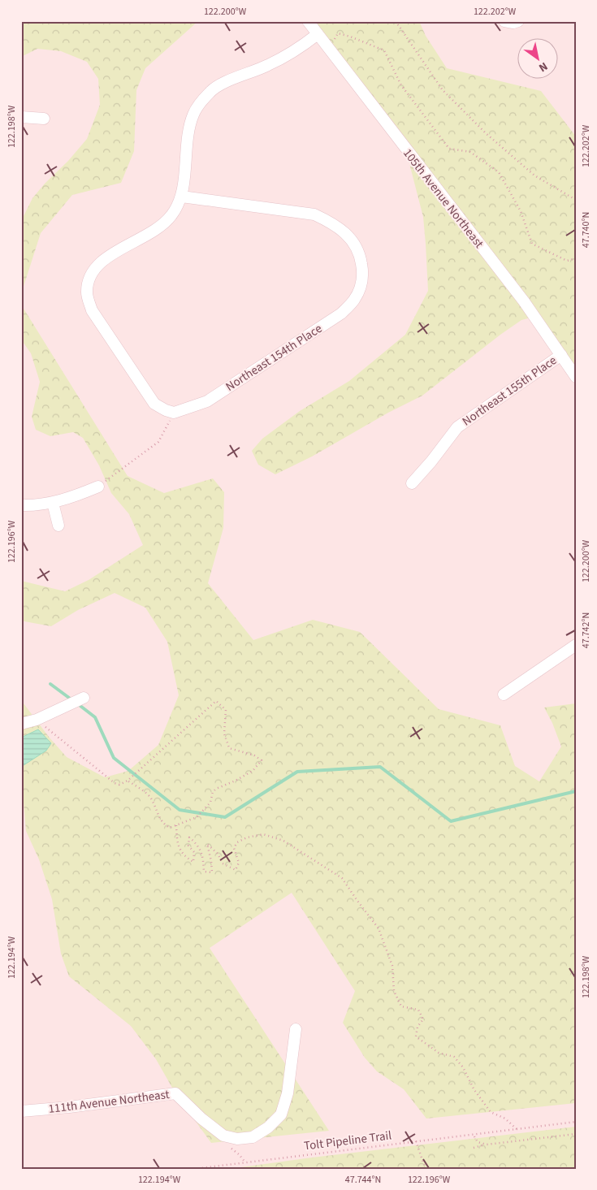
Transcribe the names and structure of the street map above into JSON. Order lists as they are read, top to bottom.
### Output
{
  "streets": {
    "street": [
      "105th Avenue Northeast",
      "Northeast 154th Place",
      "Northeast 155th Place",
      "111th Avenue Northeast"
    ],
    "path": ["Tolt Pipeline Trail"]
  },
  "crossings": [
    ["105th Avenue Northeast", "Northeast 155th Place"]
  ],
  "north": "bottom right",
  "coordinates": [
    "122.200°W",
    "122.202°W",
    "122.198°W",
    "47.740°N",
    "122.196°W",
    "47.742°N",
    "122.194°W",
    "47.744°N"
  ]
}
